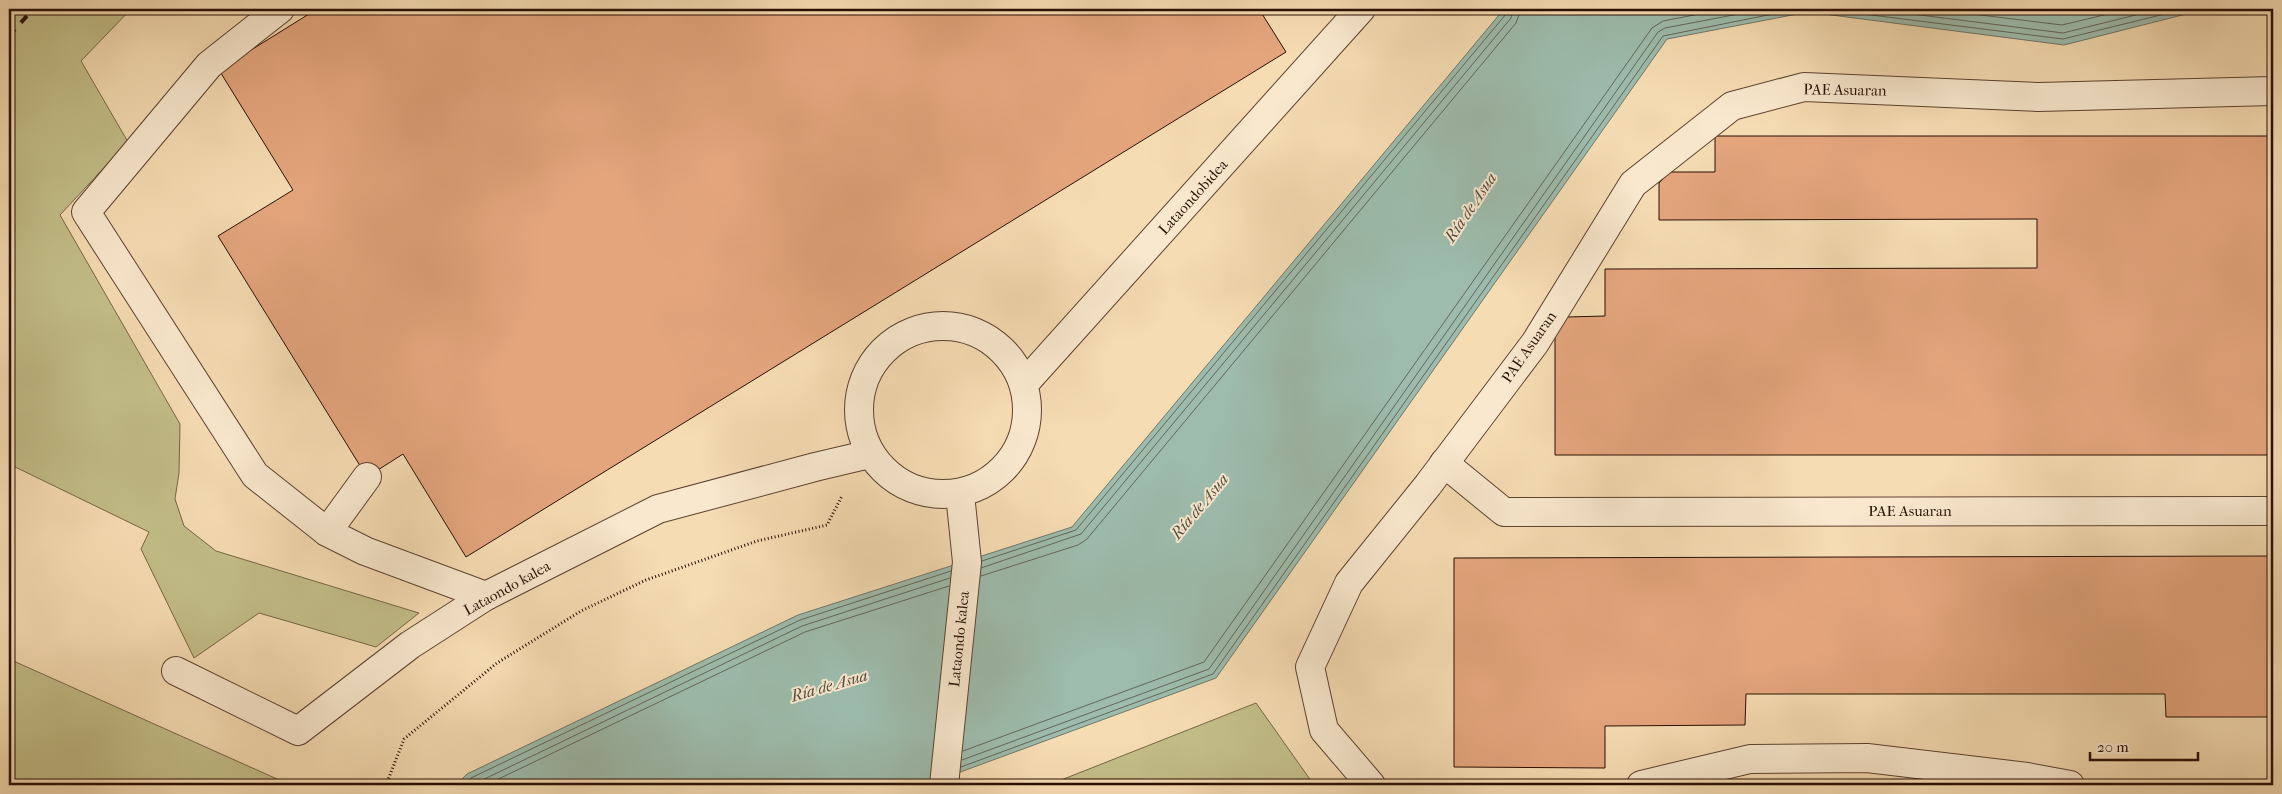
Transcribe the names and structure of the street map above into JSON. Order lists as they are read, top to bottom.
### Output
{
  "streets": {
    "street": ["PAE Asuaran", "Lataondobidea", "Lataondo kalea"]
  },
  "crossings": [
    ["Lataondobidea", "Lataondo kalea"]
  ],
  "water": ["Ría de Asua"],
  "scale_bar": "20 m"
}
